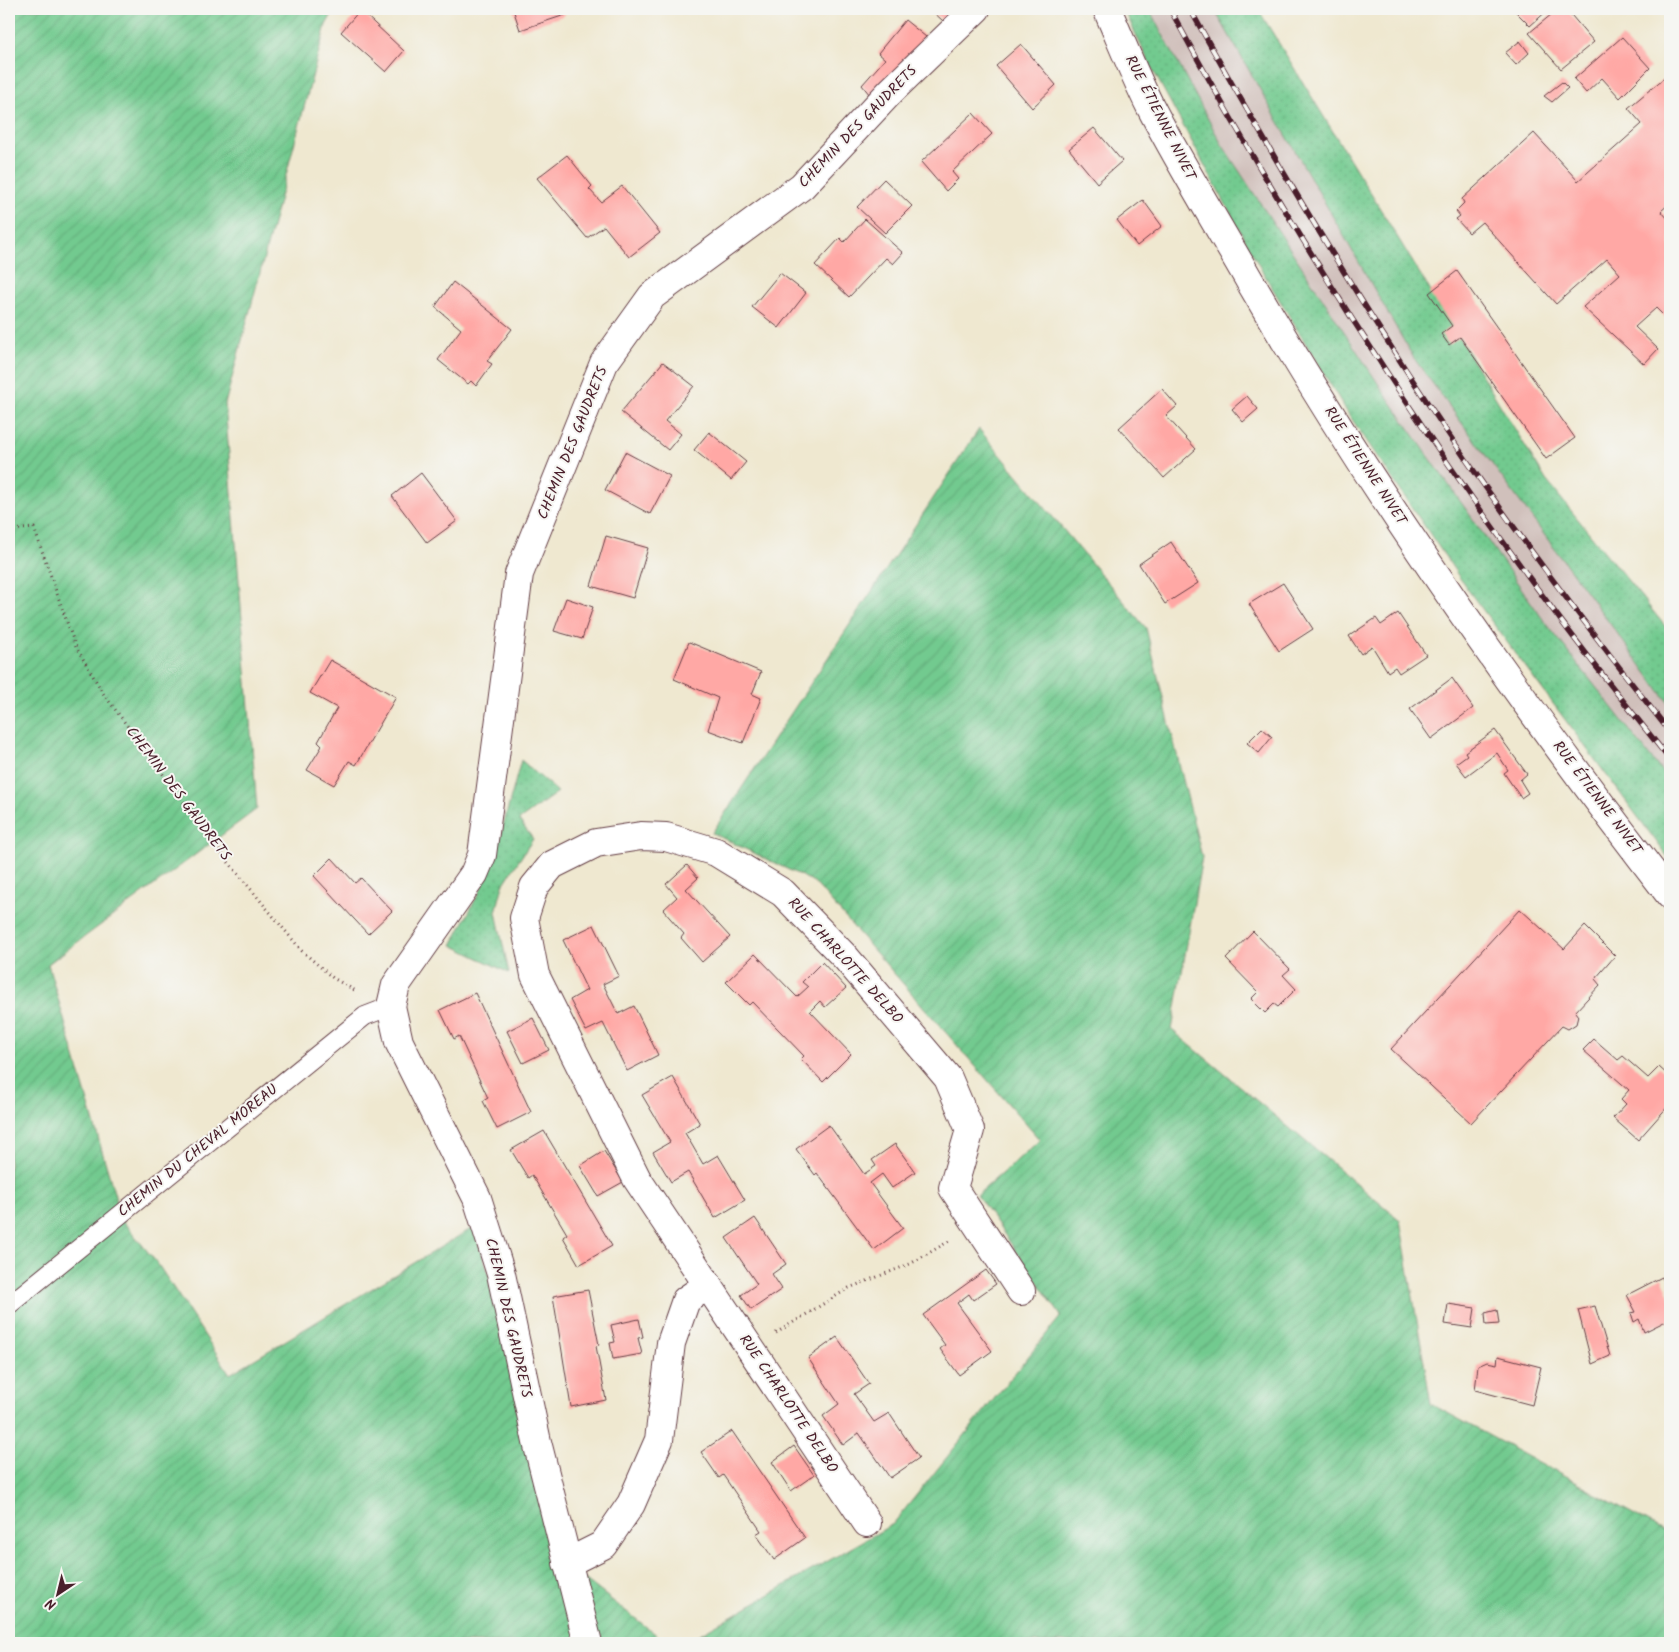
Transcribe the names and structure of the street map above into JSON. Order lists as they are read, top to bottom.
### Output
{
  "streets": {
    "street": ["RUE ÉTIENNE NIVET", "CHEMIN DES GAUDRETS", "RUE CHARLOTTE DELBO"],
    "lane": ["CHEMIN DU CHEVAL MOREAU"]
  },
  "crossings": [
    ["CHEMIN DES GAUDRETS", "CHEMIN DU CHEVAL MOREAU"]
  ],
  "north": "bottom left"
}
